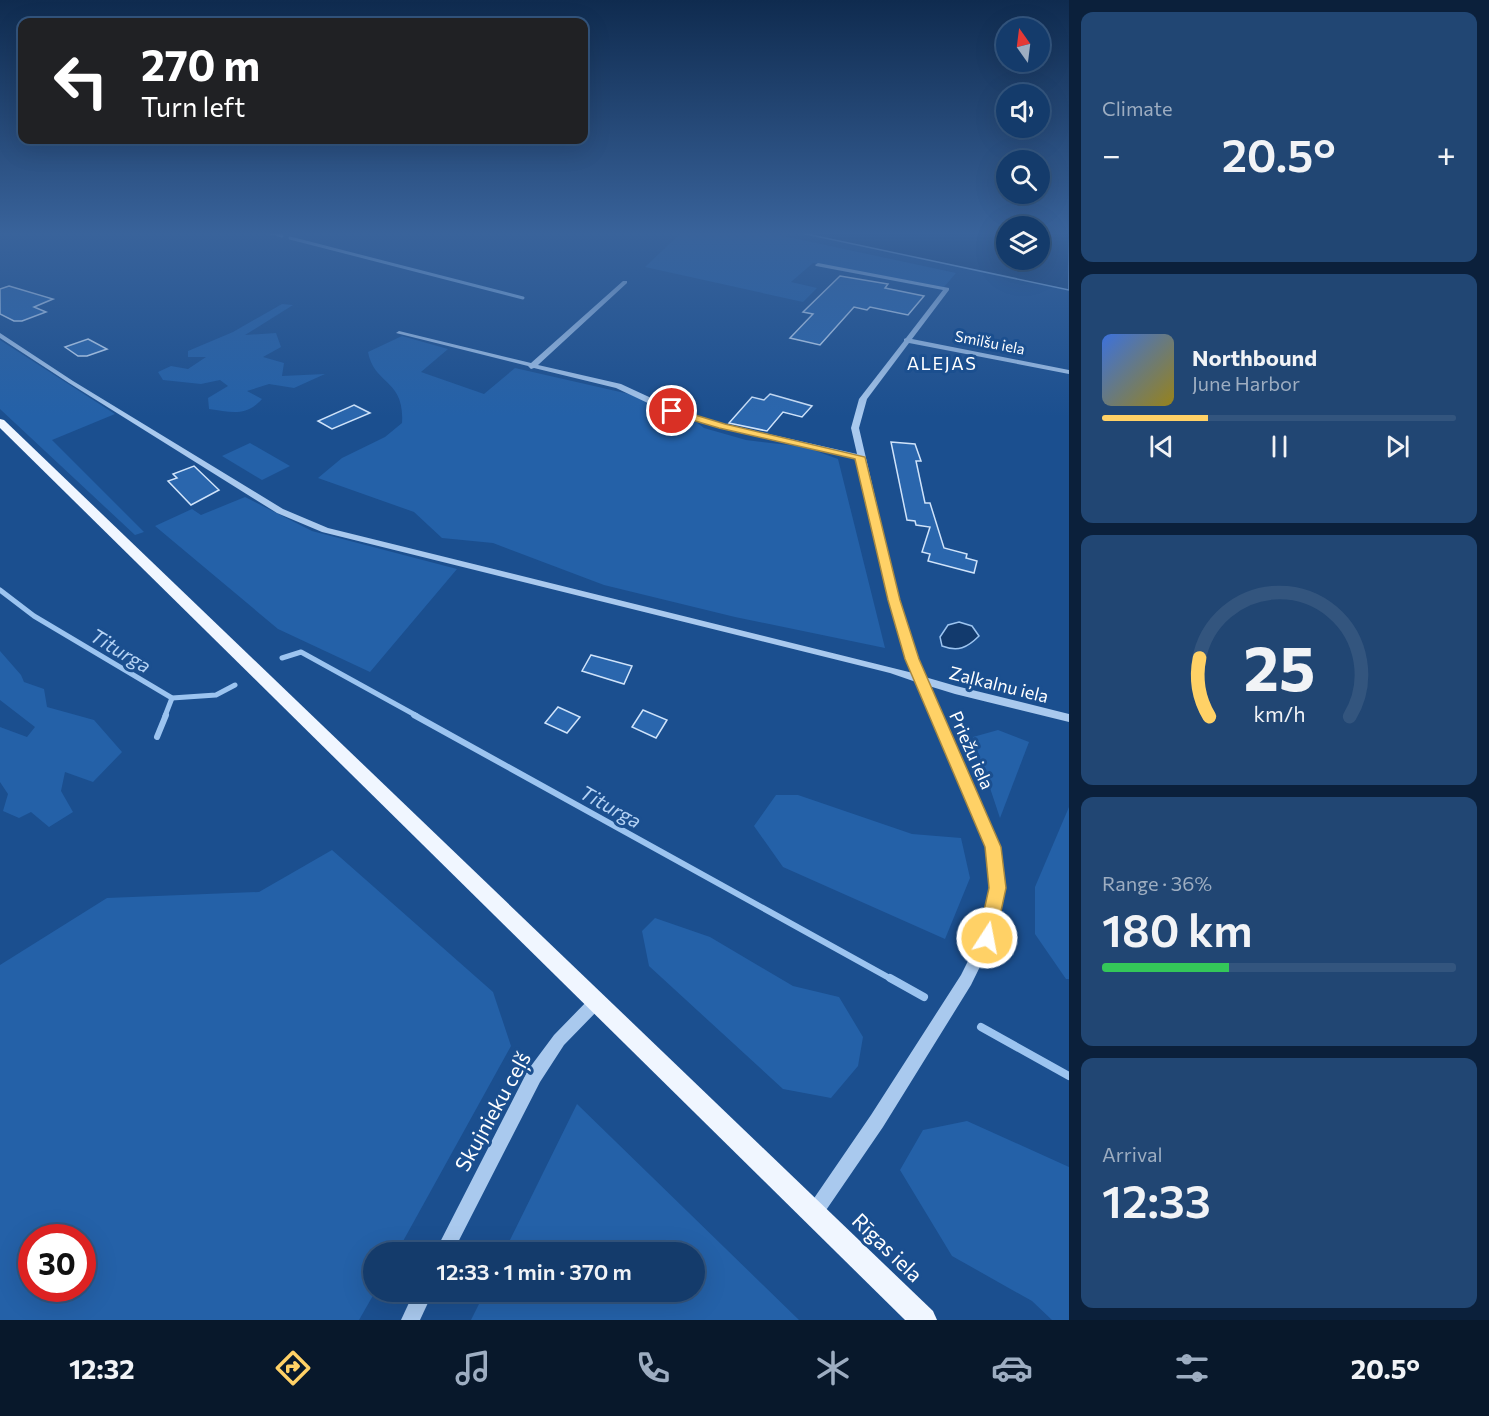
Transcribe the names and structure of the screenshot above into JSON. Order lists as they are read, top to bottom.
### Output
{
  "streets": {
    "main road": ["Rīgas iela"],
    "street": [
      "Smilšu iela",
      "Zaļkalnu iela",
      "Priežu iela",
      "Skujnieku ceļš"
    ]
  },
  "crossings": [
    ["Smilšu iela", "Priežu iela"],
    ["Zaļkalnu iela", "Priežu iela"],
    ["Priežu iela", "Rīgas iela"],
    ["Skujnieku ceļš", "Rīgas iela"]
  ],
  "districts": ["ALEJAS"],
  "water": ["Titurga"],
  "north": "top",
  "page": {
    "tile": [
      "Climate",
      ["Range · 36%", "180 km"],
      ["Arrival", "12:33"]
    ],
    "turn": ["270 m", "Turn left"],
    "heat": ["−", "20.5°", "+"],
    "song": ["Northbound", "June Harbor"],
    "limit": "30",
    "trip": "12:33 · 1 min · 370 m",
    "tabs": ["12:32", "20.5°"],
    "gauge": ["25", "km/h"]
  }
}
